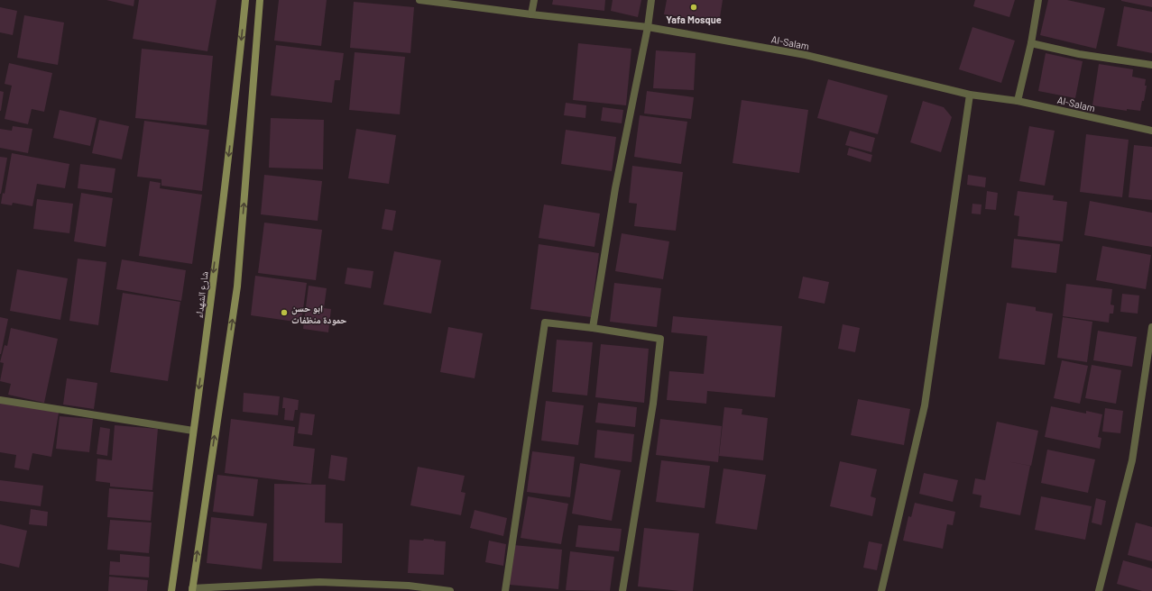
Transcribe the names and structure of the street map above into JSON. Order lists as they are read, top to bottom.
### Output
{
  "streets": {
    "main road": ["شارع الشهداء"],
    "street": ["Al-Salam"]
  },
  "places": ["Yafa Mosque", "ابو حسن حمودة منظفات"]
}
